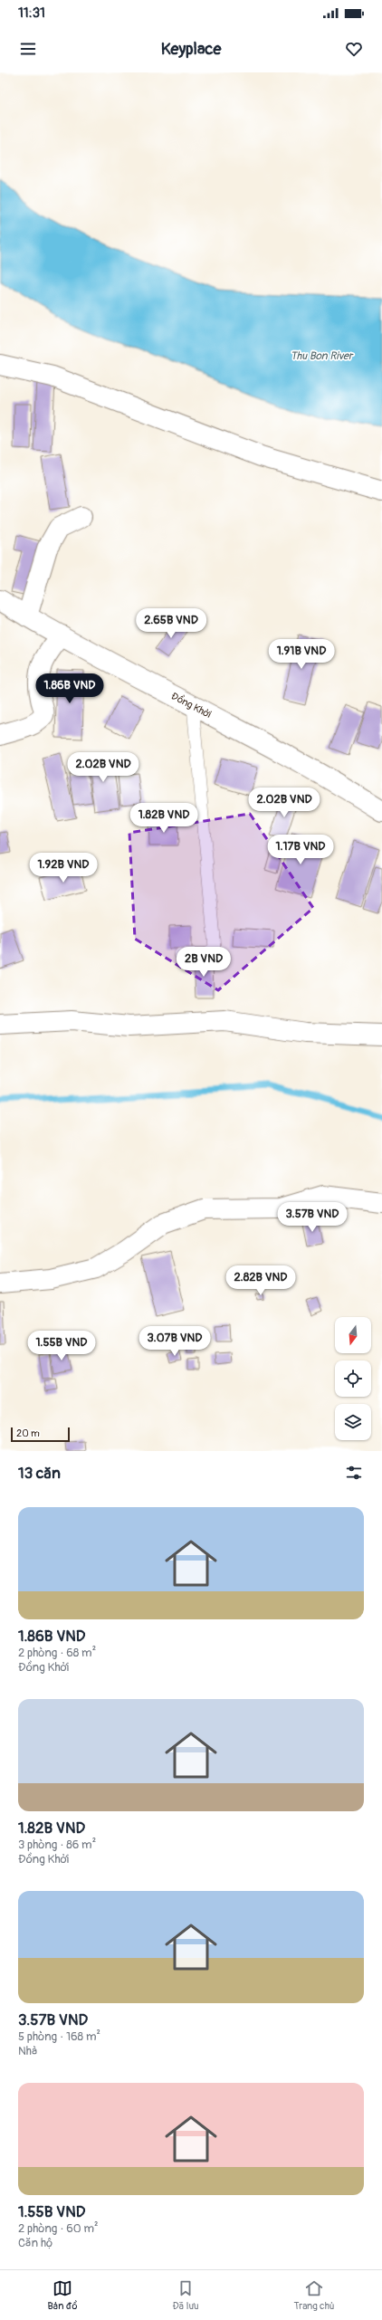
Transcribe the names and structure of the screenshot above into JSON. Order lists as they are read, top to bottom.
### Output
{
  "streets": {
    "street": ["Đồng Khởi"]
  },
  "water": ["Thu Bon River"],
  "scale_bar": "20 m",
  "north": "bottom",
  "page": {
    "status": "11:31",
    "header": "Keyplace",
    "price": [
      "2.65B VND",
      "1.91B VND",
      "1.86B VND",
      "2.02B VND",
      "2.02B VND",
      "1.82B VND",
      "1.17B VND",
      "1.92B VND",
      "2B VND",
      "3.57B VND",
      "2.82B VND",
      "3.07B VND",
      "1.55B VND"
    ],
    "scale": "20 m",
    "heading": "13 căn",
    "list": [
      {
        "name": "1.86B VND",
        "note": "2 phòng · 68 m² · Đồng Khởi"
      },
      {
        "name": "1.82B VND",
        "note": "3 phòng · 86 m² · Đồng Khởi"
      },
      {
        "name": "3.57B VND",
        "note": "5 phòng · 168 m² · Nhà"
      },
      {
        "name": "1.55B VND",
        "note": "2 phòng · 60 m² · Căn hộ"
      }
    ],
    "tabs": ["Bản đồ", "Đã lưu", "Trang chủ"]
  }
}
